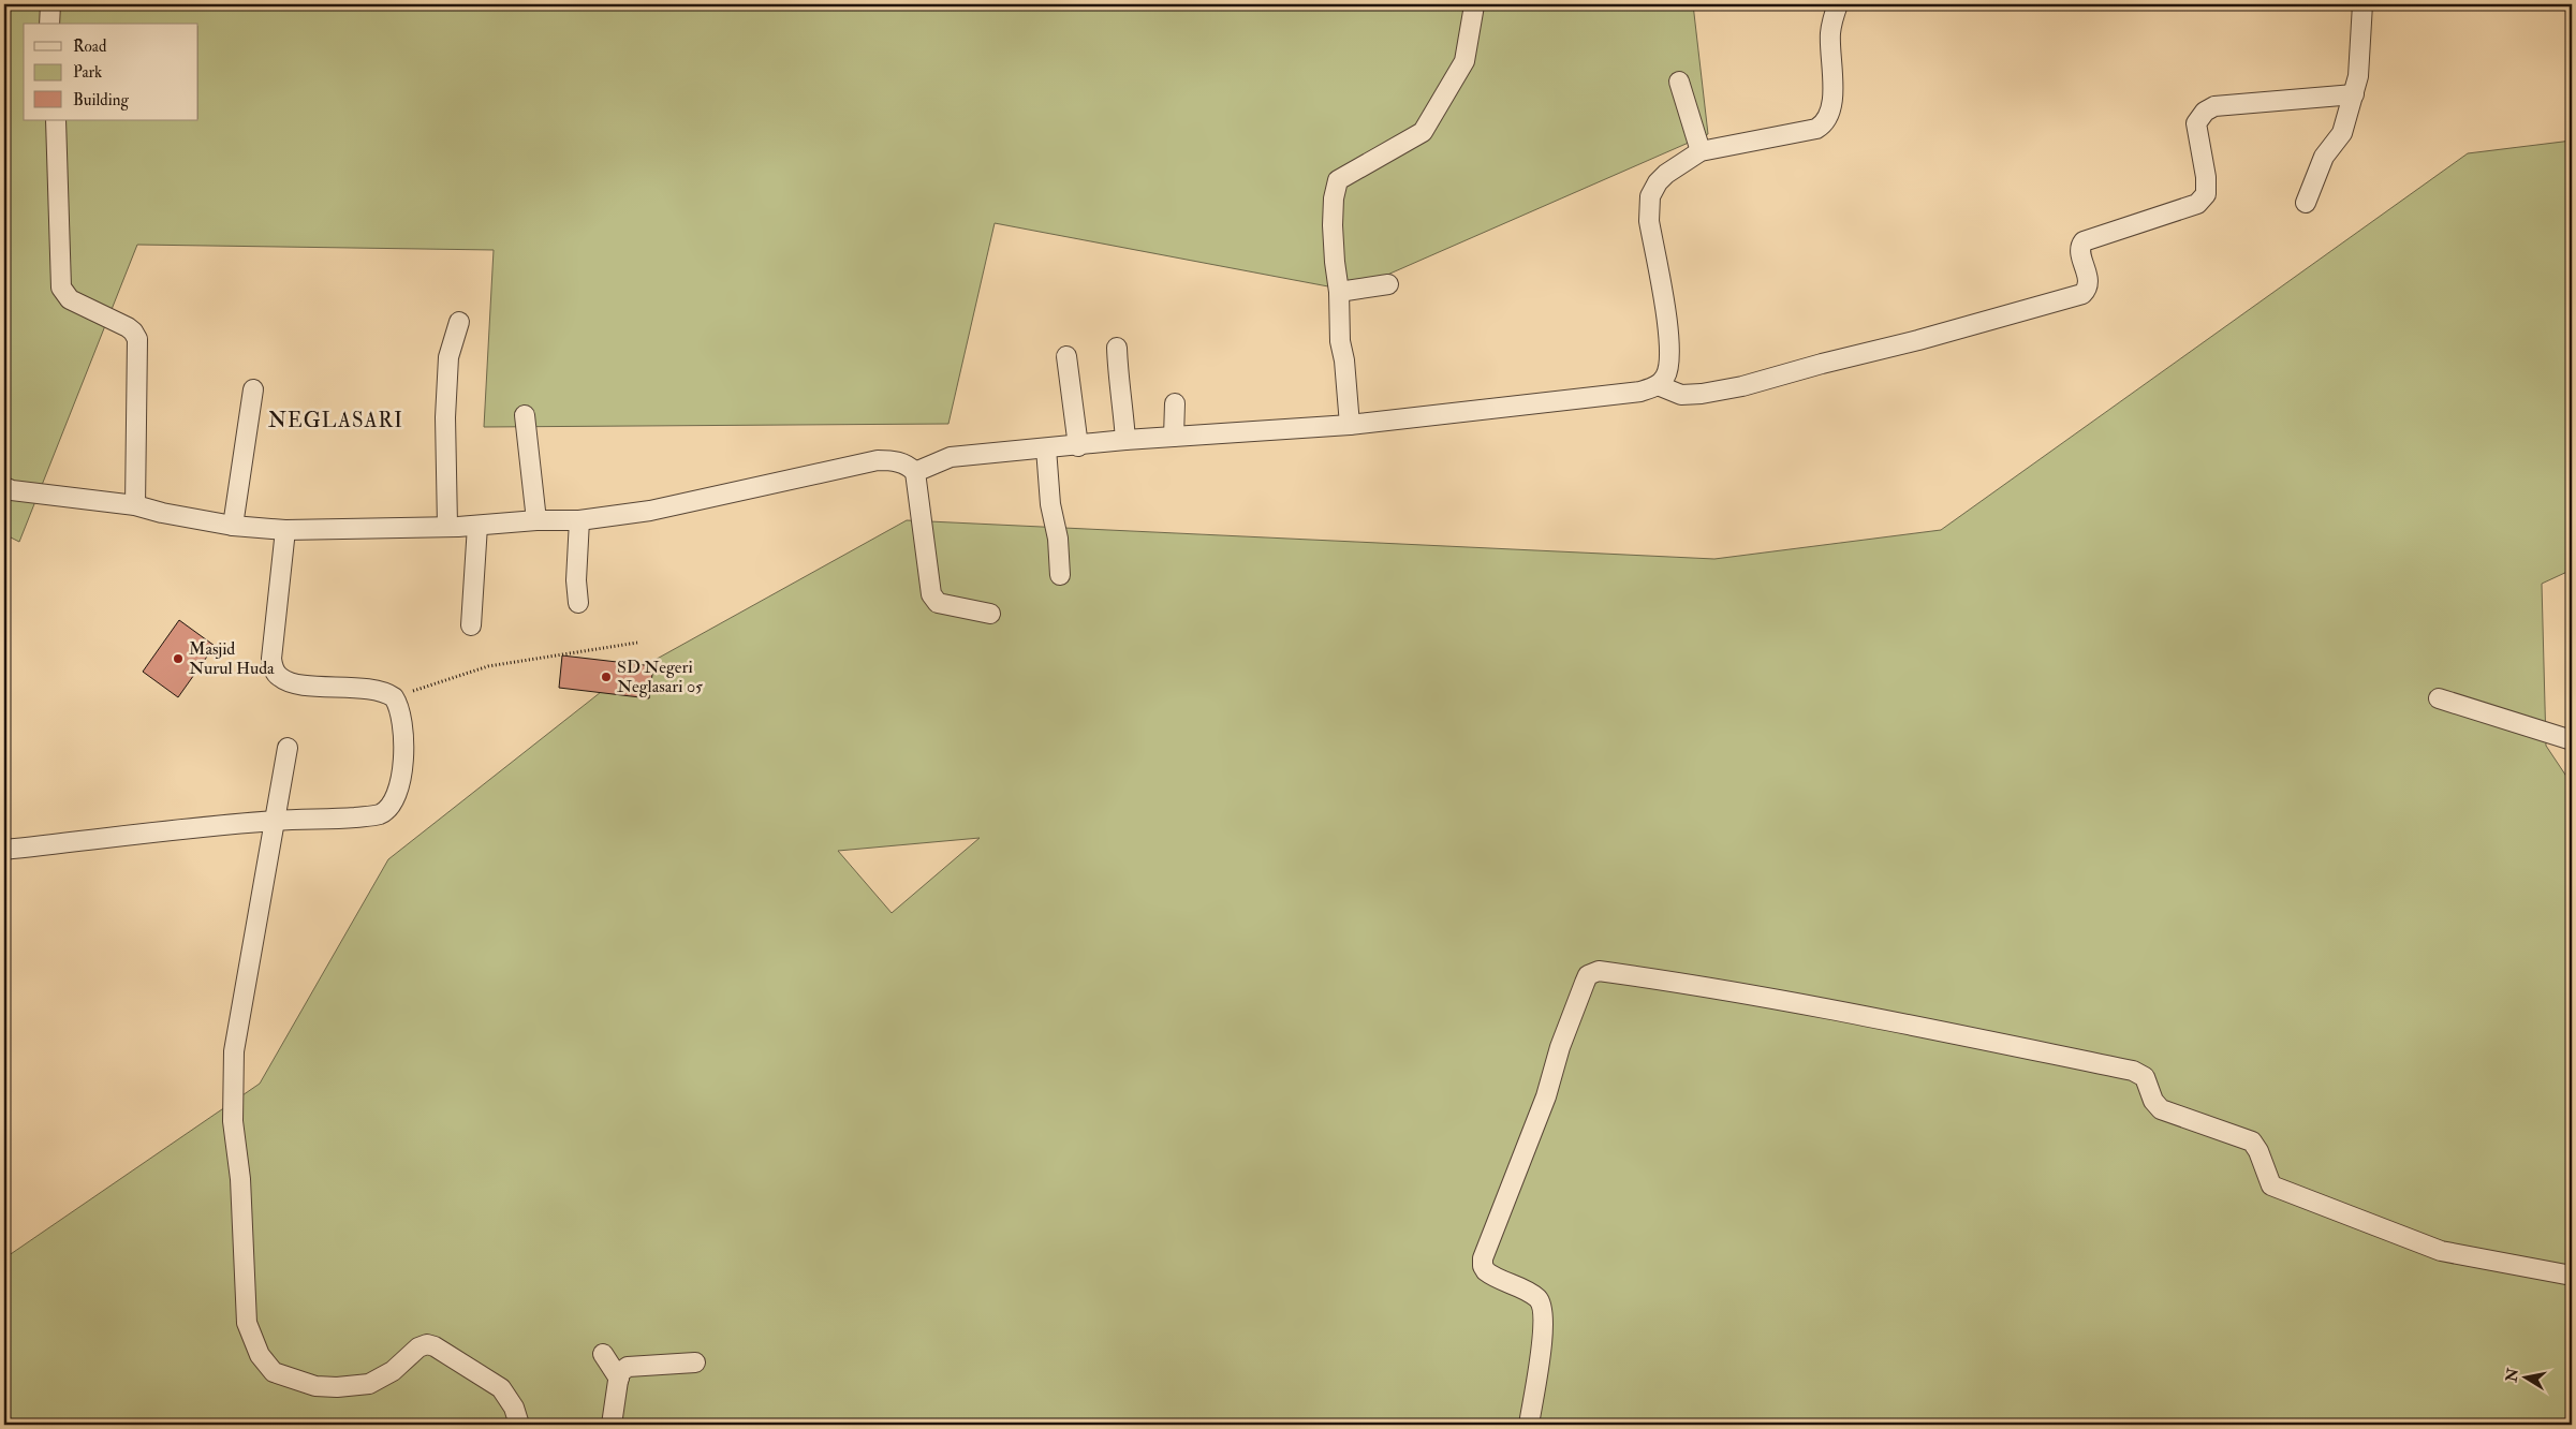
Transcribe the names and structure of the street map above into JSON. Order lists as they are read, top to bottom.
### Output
{
  "districts": ["NEGLASARI"],
  "places": ["Masjid Nurul Huda", "SD Negeri Neglasari 05"],
  "legend": ["Road", "Park", "Building"],
  "north": "left"
}
